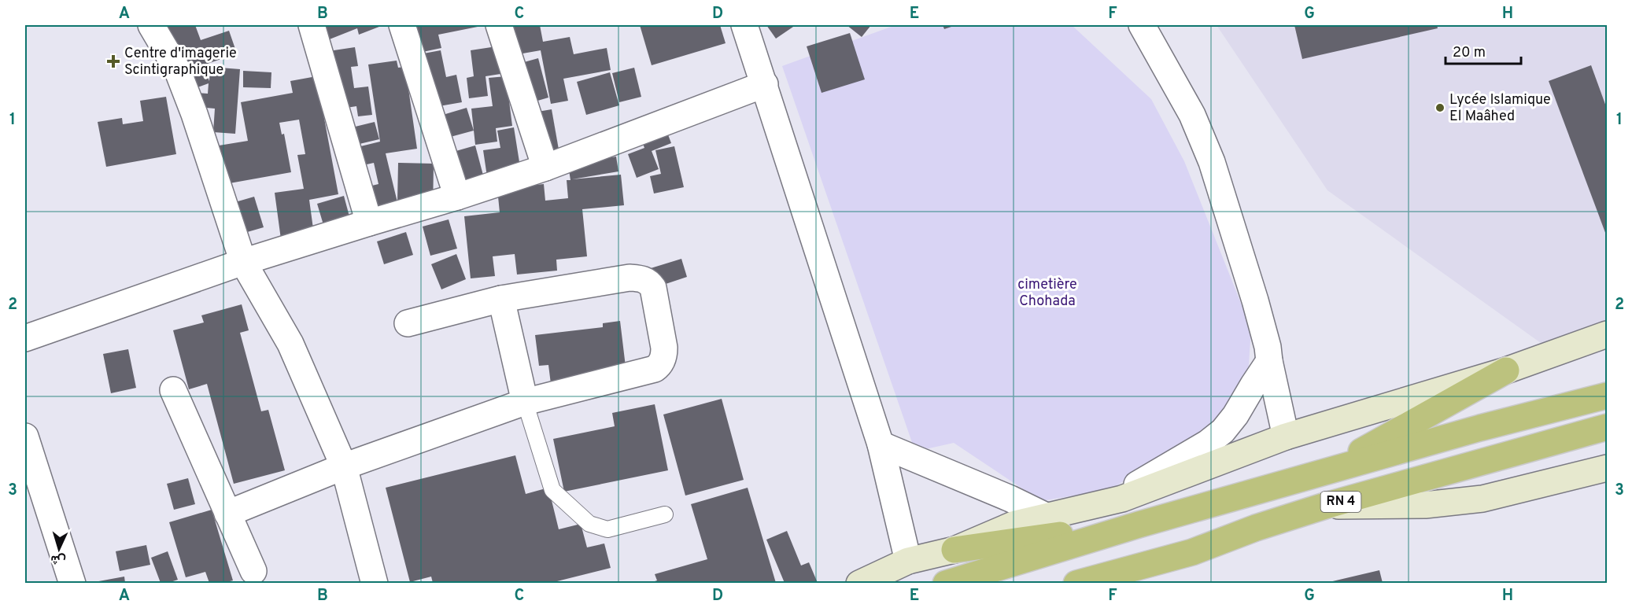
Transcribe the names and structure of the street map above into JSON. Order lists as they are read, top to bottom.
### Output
{
  "streets": {
    "highway": ["RN 4"]
  },
  "parks": ["cimetière Chohada"],
  "places": {
    "health": ["Centre d'imagerie Scintigraphique"],
    "other": ["Lycée Islamique El Maâhed"]
  },
  "scale_bar": "20 m",
  "north": "bottom",
  "grid": {
    "columns": [
      "A",
      "B",
      "C",
      "D",
      "E",
      "F",
      "G",
      "H"
    ],
    "rows": ["1", "2", "3"]
  }
}
